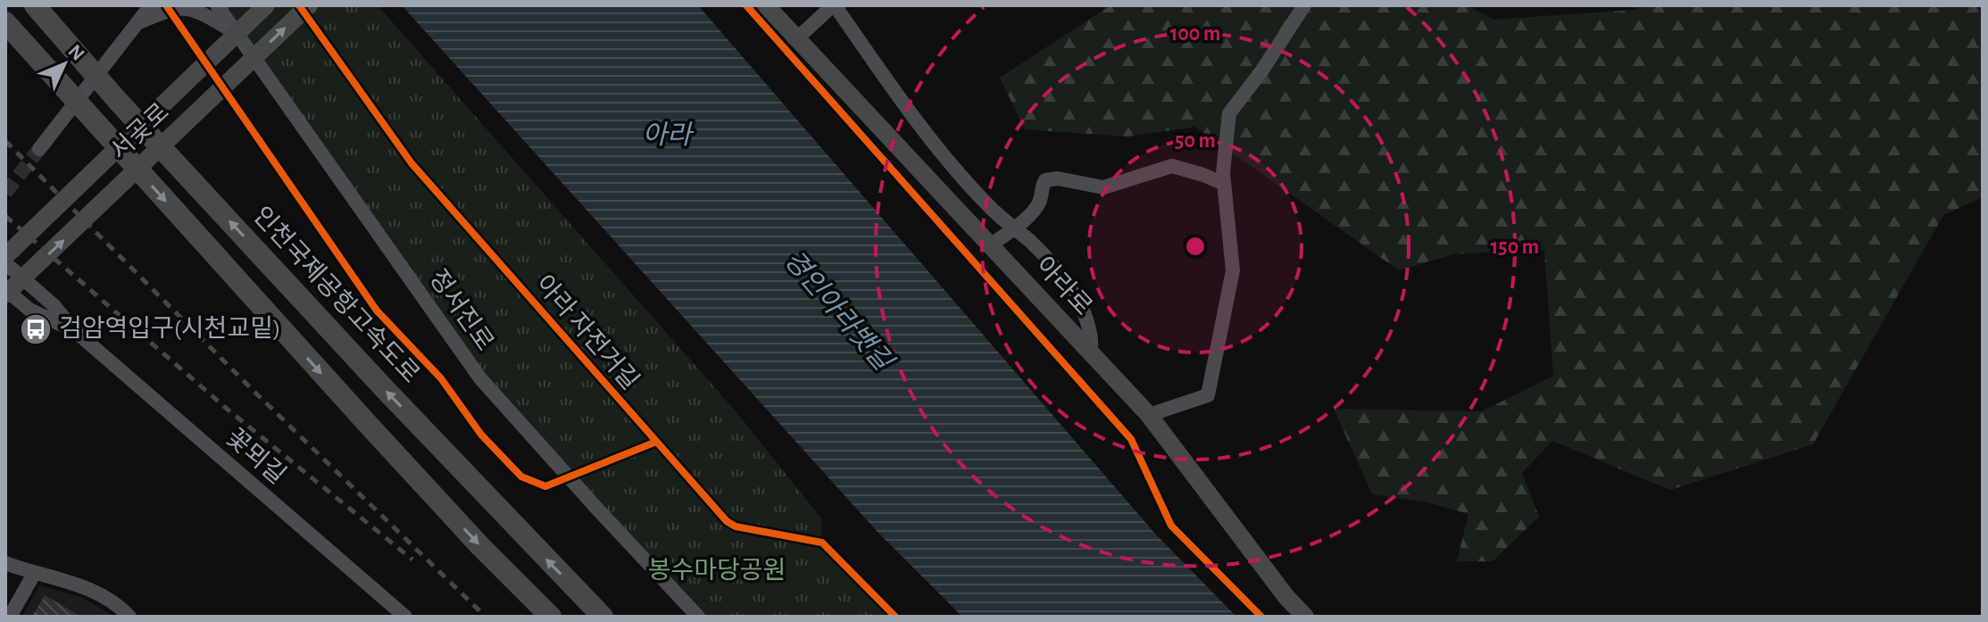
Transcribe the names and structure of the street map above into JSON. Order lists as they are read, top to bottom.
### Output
{
  "streets": {
    "highway": ["인천국제공항고속도로"],
    "main road": ["서곶로", "아라로"],
    "street": ["정서진로", "꽃뫼길"],
    "cycle path": ["아라 자전거길"]
  },
  "water": ["아라", "경인아라뱃길"],
  "parks": ["봉수마당공원"],
  "places": {
    "bus stop": ["검암역입구(시천교밑)"]
  },
  "north": "top right",
  "rings": ["100 m", "50 m", "150 m"]
}
